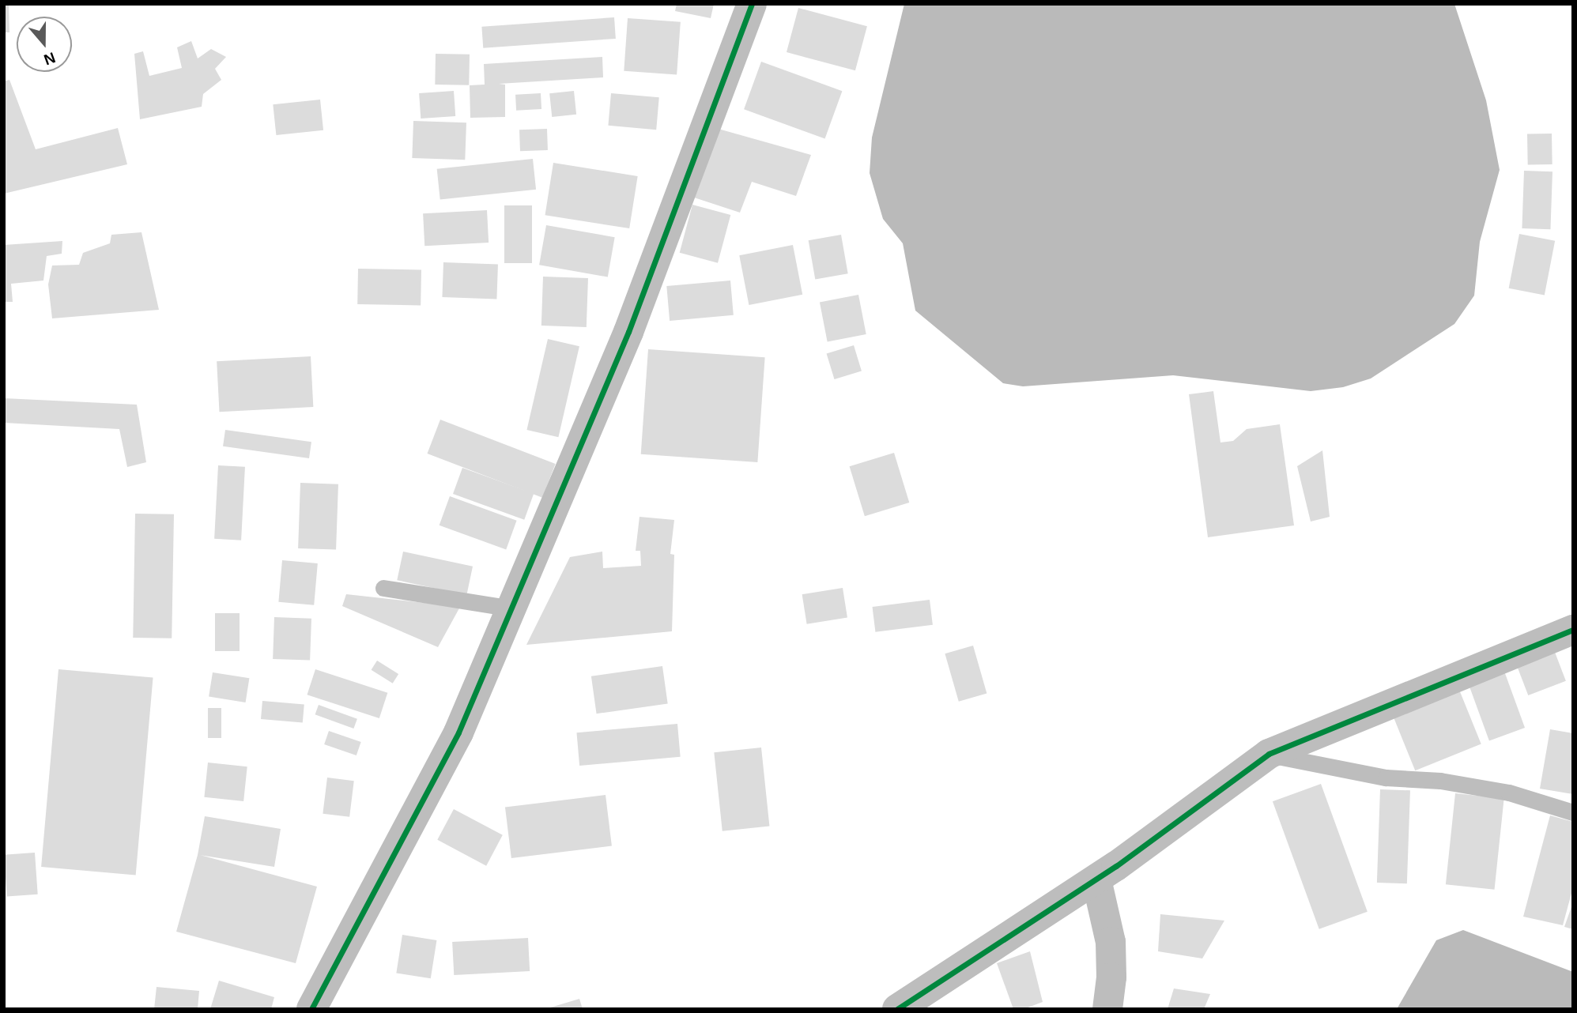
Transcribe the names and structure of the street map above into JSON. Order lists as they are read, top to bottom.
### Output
{
  "north": "bottom"
}
